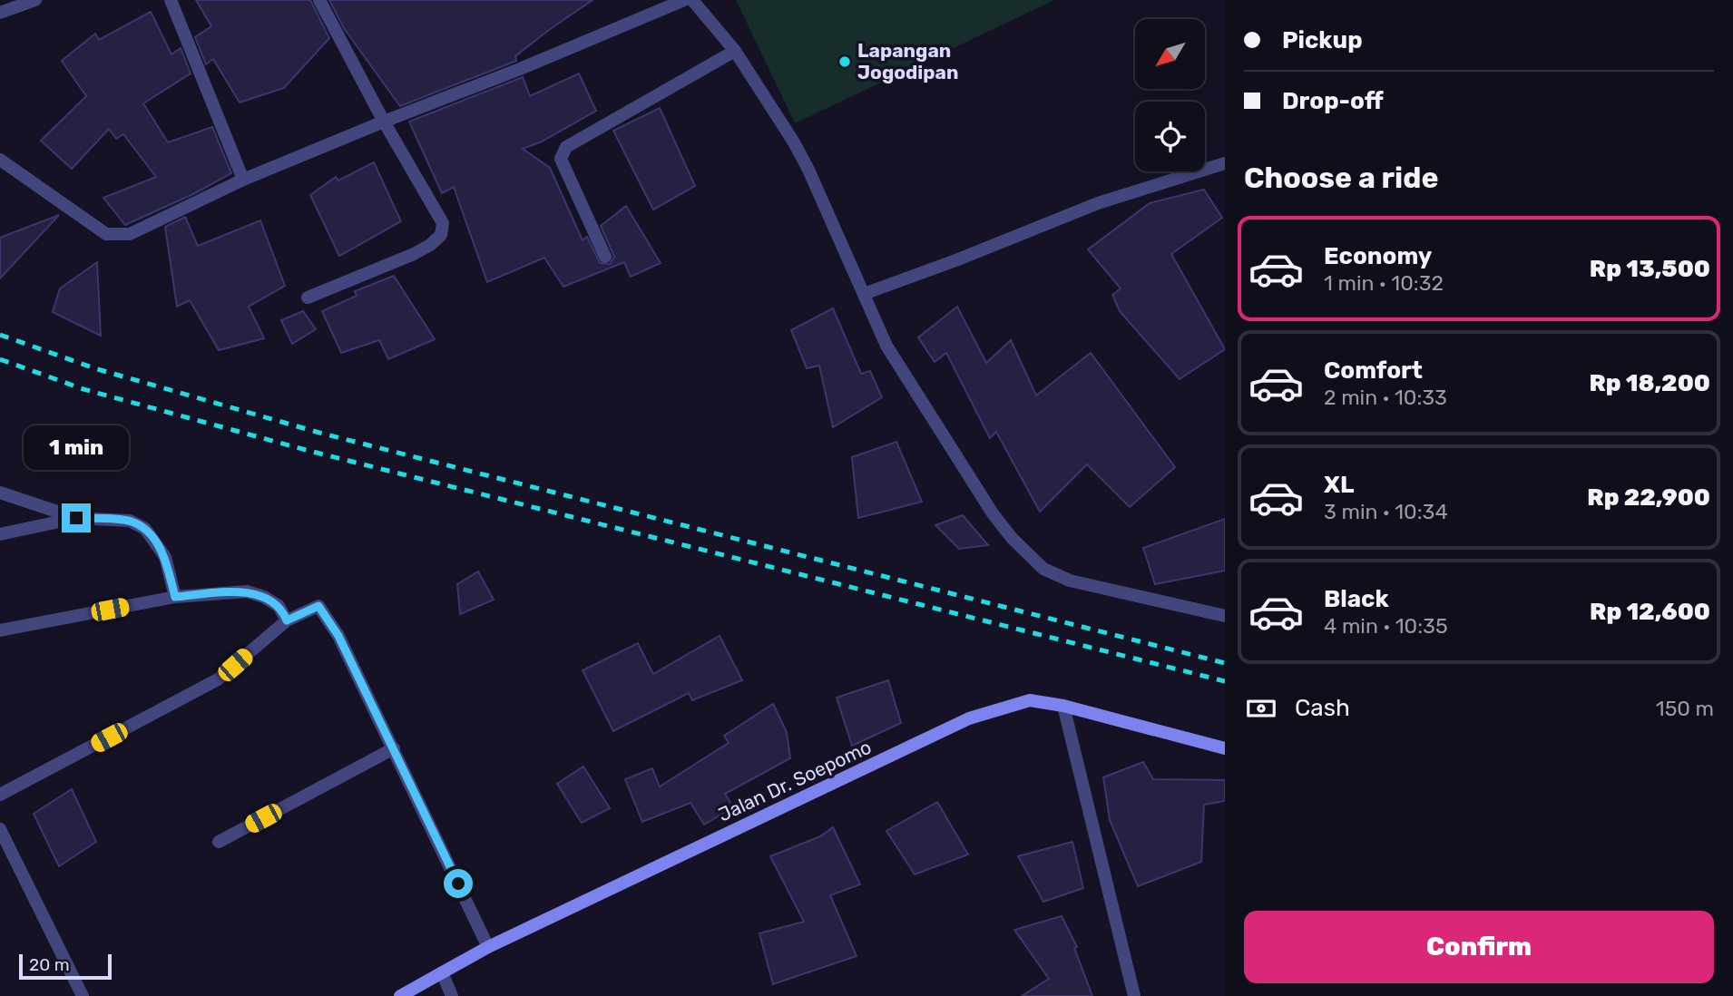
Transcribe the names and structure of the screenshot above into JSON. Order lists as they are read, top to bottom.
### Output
{
  "streets": {
    "street": ["Jalan Dr. Soepomo"]
  },
  "places": ["Lapangan Jogodipan"],
  "scale_bar": "20 m",
  "north": "bottom left",
  "page": {
    "banner": ["Pickup", "Drop-off"],
    "heading": "Choose a ride",
    "list": [
      {
        "name": "Economy",
        "note": "1 min · 10:32",
        "value": "Rp 13,500"
      },
      {
        "name": "Comfort",
        "note": "2 min · 10:33",
        "value": "Rp 18,200"
      },
      {
        "name": "XL",
        "note": "3 min · 10:34",
        "value": "Rp 22,900"
      },
      {
        "name": "Black",
        "note": "4 min · 10:35",
        "value": "Rp 12,600"
      }
    ],
    "bubble": "1 min",
    "pay": ["Cash", "150 m"],
    "buttons": "Confirm",
    "scale": "20 m"
  }
}
